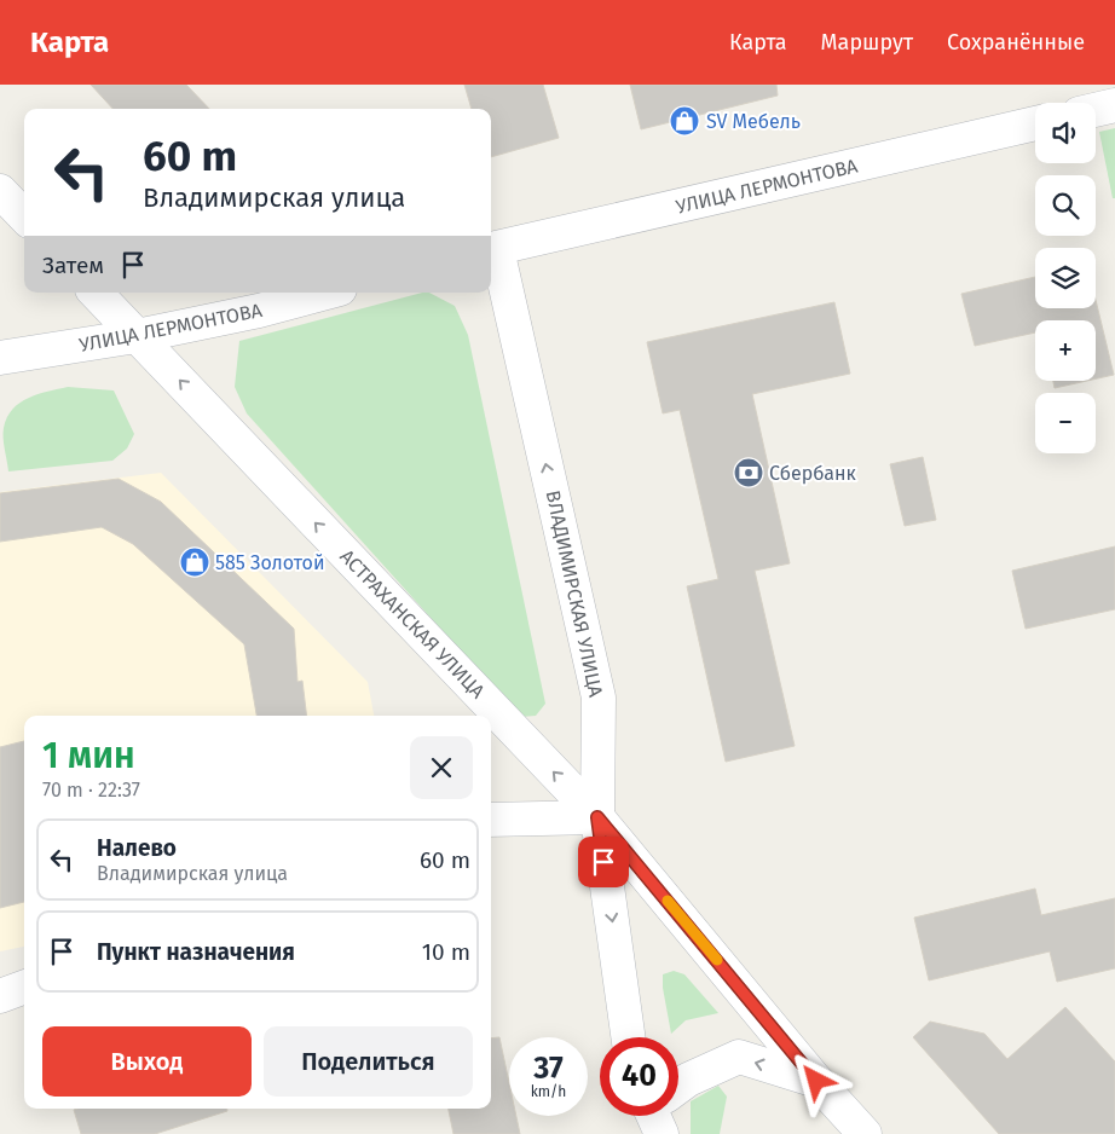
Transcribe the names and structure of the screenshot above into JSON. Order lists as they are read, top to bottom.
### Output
{
  "streets": {
    "street": ["УЛИЦА ЛЕРМОНТОВА", "ВЛАДИМИРСКАЯ УЛИЦА", "АСТРАХАНСКАЯ УЛИЦА"]
  },
  "crossings": [
    ["УЛИЦА ЛЕРМОНТОВА", "ВЛАДИМИРСКАЯ УЛИЦА"],
    ["УЛИЦА ЛЕРМОНТОВА", "АСТРАХАНСКАЯ УЛИЦА"],
    ["ВЛАДИМИРСКАЯ УЛИЦА", "АСТРАХАНСКАЯ УЛИЦА"]
  ],
  "one_way": ["АСТРАХАНСКАЯ УЛИЦА"],
  "places": {
    "shop": ["SV Мебель", "585 Золотой"],
    "bank": ["Сбербанк"]
  },
  "page": {
    "header": "Карта",
    "nav": ["Карта", "Маршрут", "Сохранённые"],
    "map_buttons": ["+", "−"],
    "turn": ["60 m", "Владимирская улица"],
    "then": "Затем",
    "heading": ["1 мин", "70 m · 22:37"],
    "list": [
      {
        "name": "Налево",
        "note": "Владимирская улица",
        "value": "60 m"
      },
      {
        "name": "Пункт назначения",
        "value": "10 m"
      }
    ],
    "buttons": ["Выход", "Поделиться"],
    "speed": "37 km/h",
    "limit": "40"
  }
}
